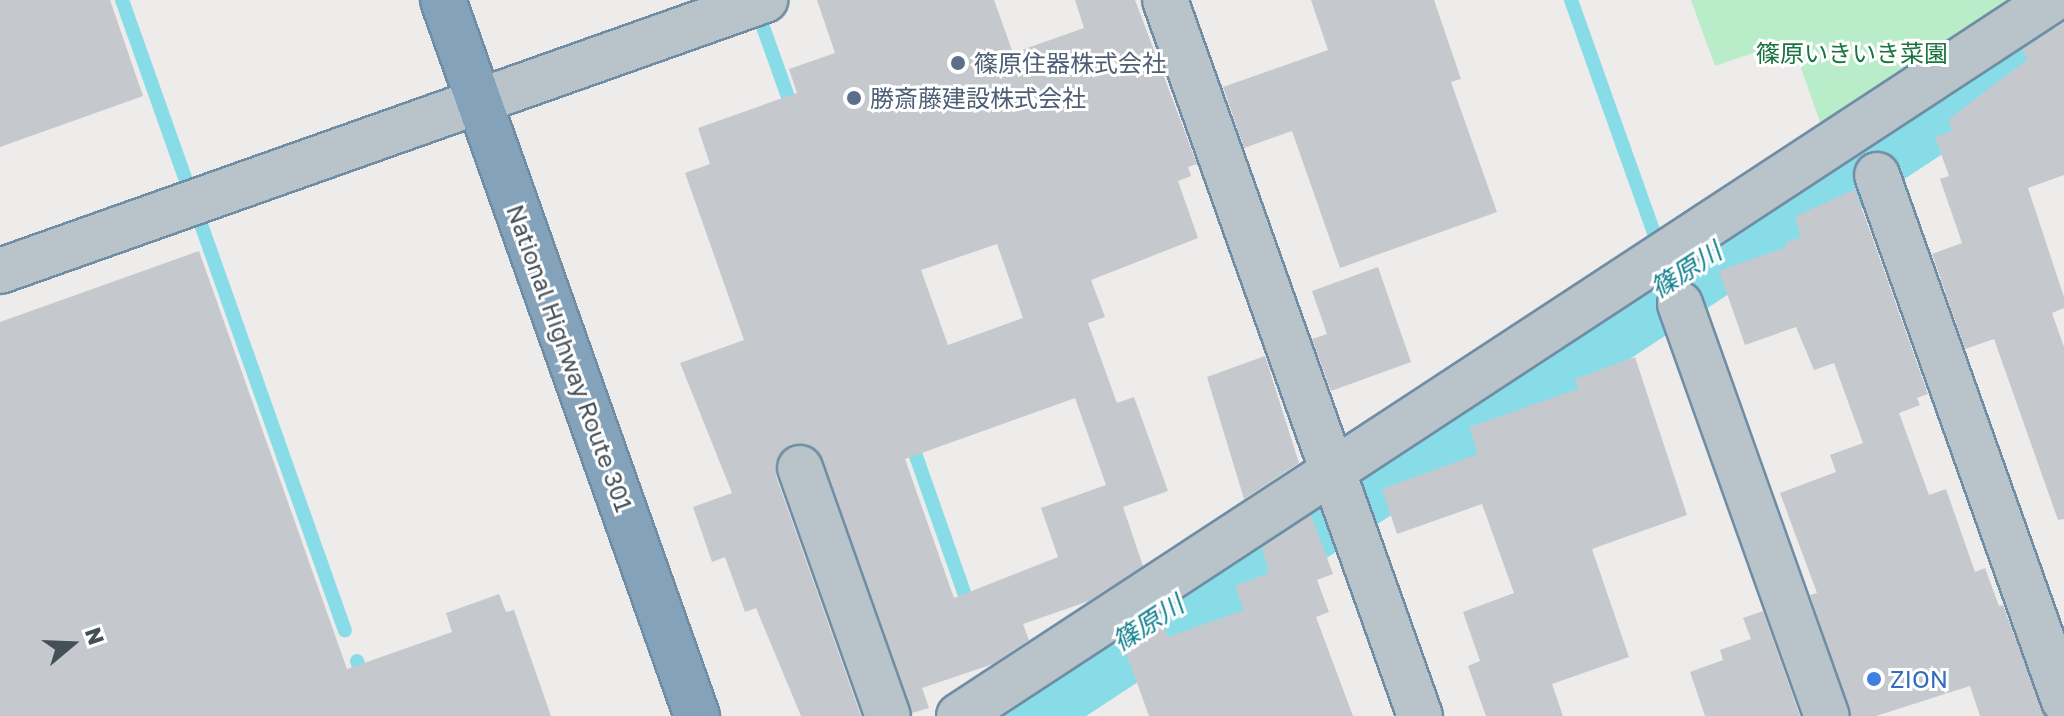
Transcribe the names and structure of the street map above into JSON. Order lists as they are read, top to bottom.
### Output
{
  "streets": {
    "highway": ["National Highway Route 301"]
  },
  "water": ["篠原川"],
  "parks": ["篠原いきいき菜園"],
  "places": ["篠原住器株式会社", "勝斎藤建設株式会社", "ZION"],
  "north": "right"
}
